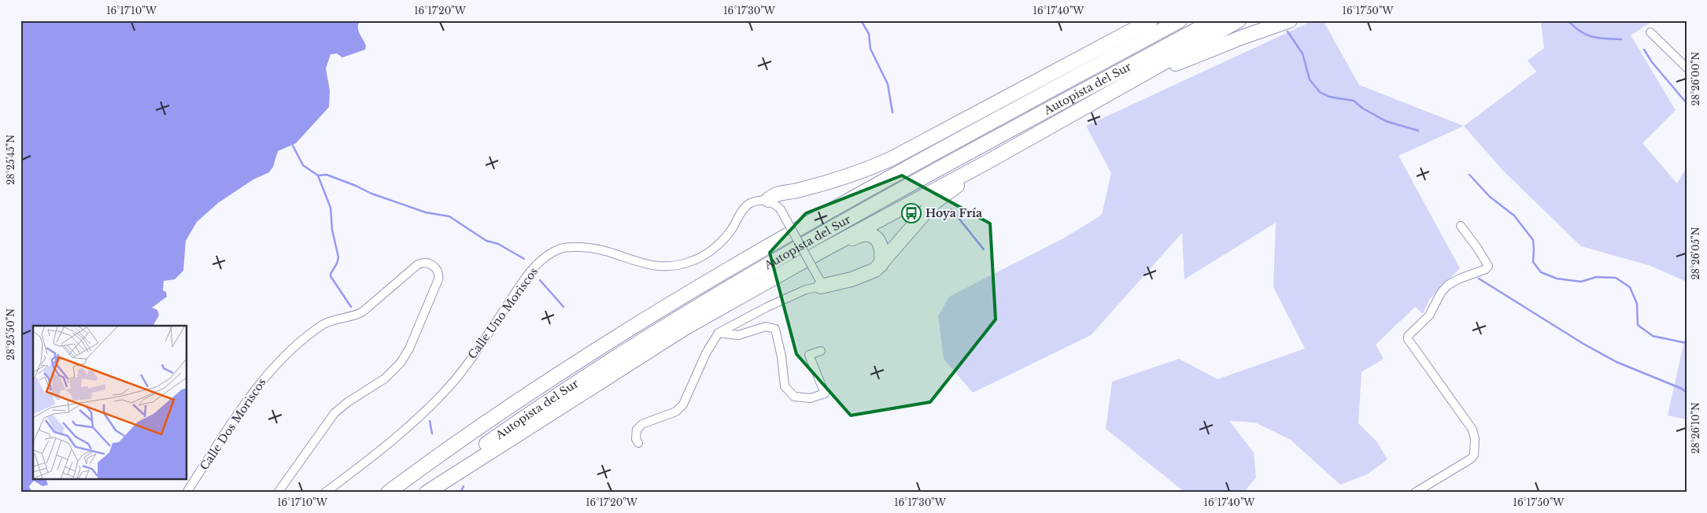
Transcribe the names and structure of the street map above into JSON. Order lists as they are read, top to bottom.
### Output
{
  "streets": {
    "highway": ["Autopista del Sur"],
    "street": ["Calle Uno Moriscos", "Calle Dos Moriscos"]
  },
  "places": {
    "bus stop": ["Hoya Fría"]
  },
  "coordinates": [
    "16°17'10\"W",
    "16°17'20\"W",
    "16°17'30\"W",
    "16°17'40\"W",
    "16°17'50\"W",
    "28°26'00\"N",
    "28°25'45\"N",
    "28°26'05\"N",
    "28°25'50\"N",
    "28°26'10\"N"
  ]
}
